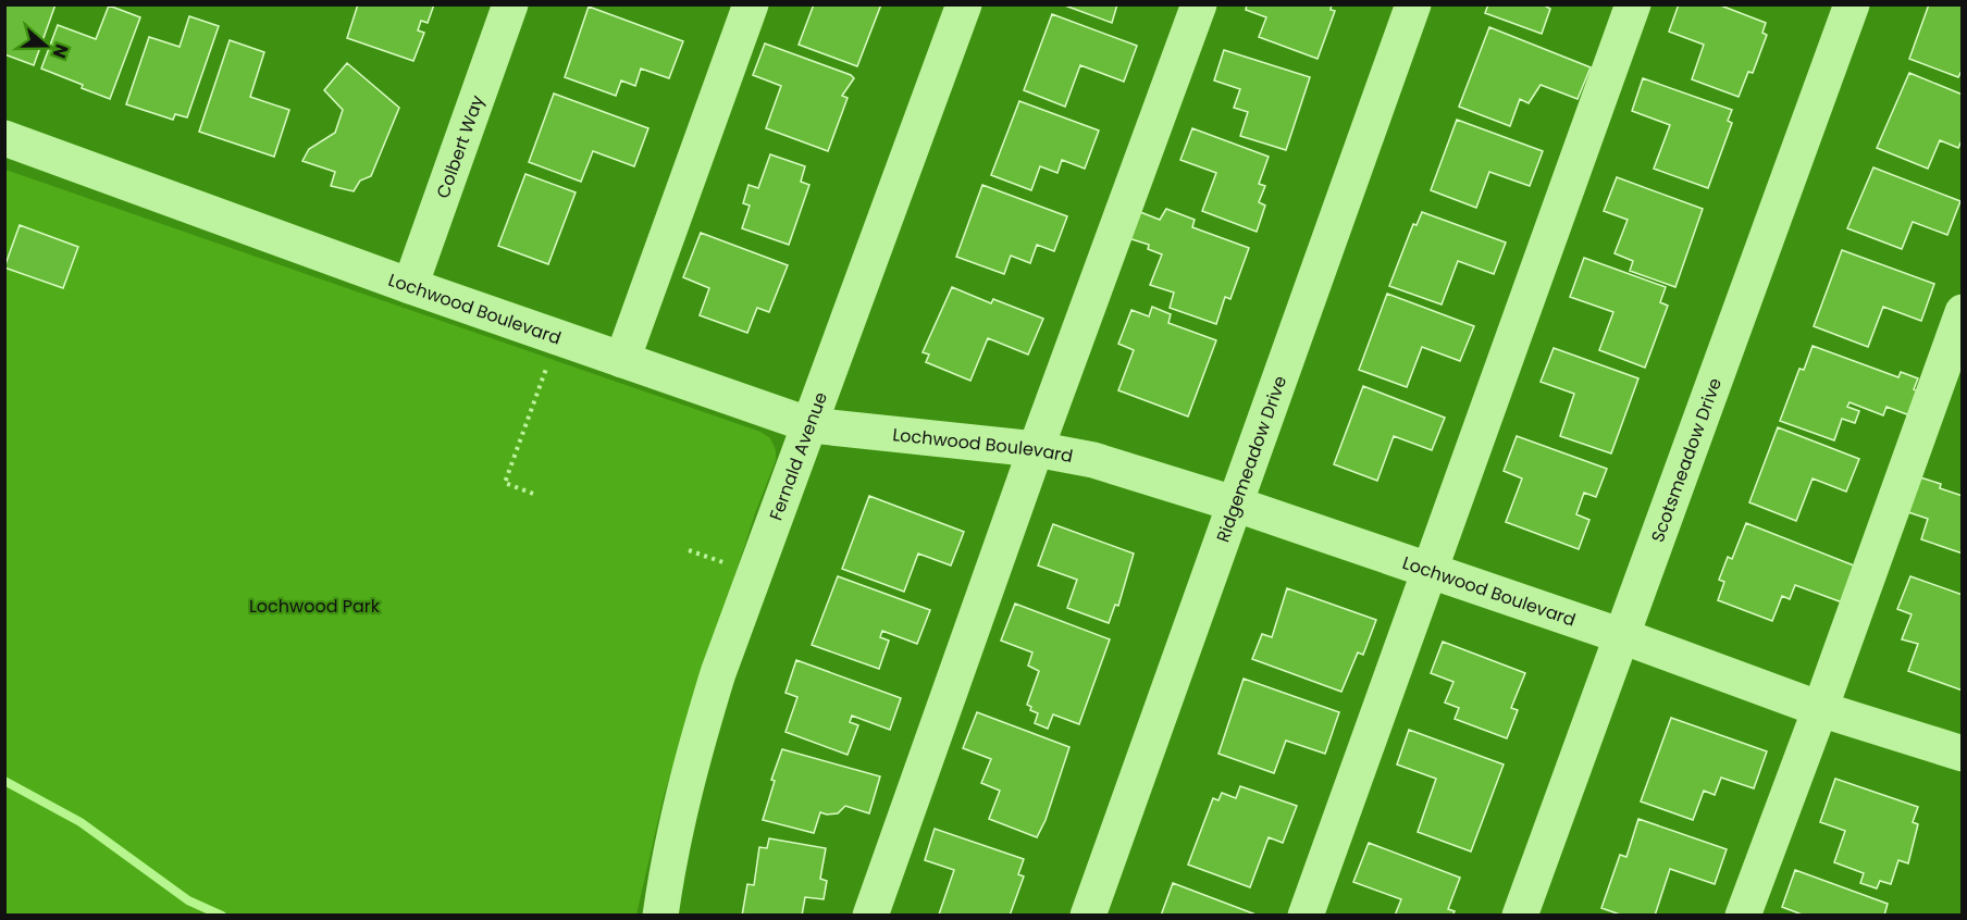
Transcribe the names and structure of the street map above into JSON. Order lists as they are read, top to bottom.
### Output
{
  "streets": {
    "street": [
      "Colbert Way",
      "Lochwood Boulevard",
      "Fernald Avenue",
      "Ridgemeadow Drive",
      "Scotsmeadow Drive"
    ]
  },
  "crossings": [
    ["Colbert Way", "Lochwood Boulevard"],
    ["Lochwood Boulevard", "Fernald Avenue"],
    ["Lochwood Boulevard", "Ridgemeadow Drive"],
    ["Lochwood Boulevard", "Scotsmeadow Drive"]
  ],
  "parks": ["Lochwood Park"],
  "north": "right"
}
